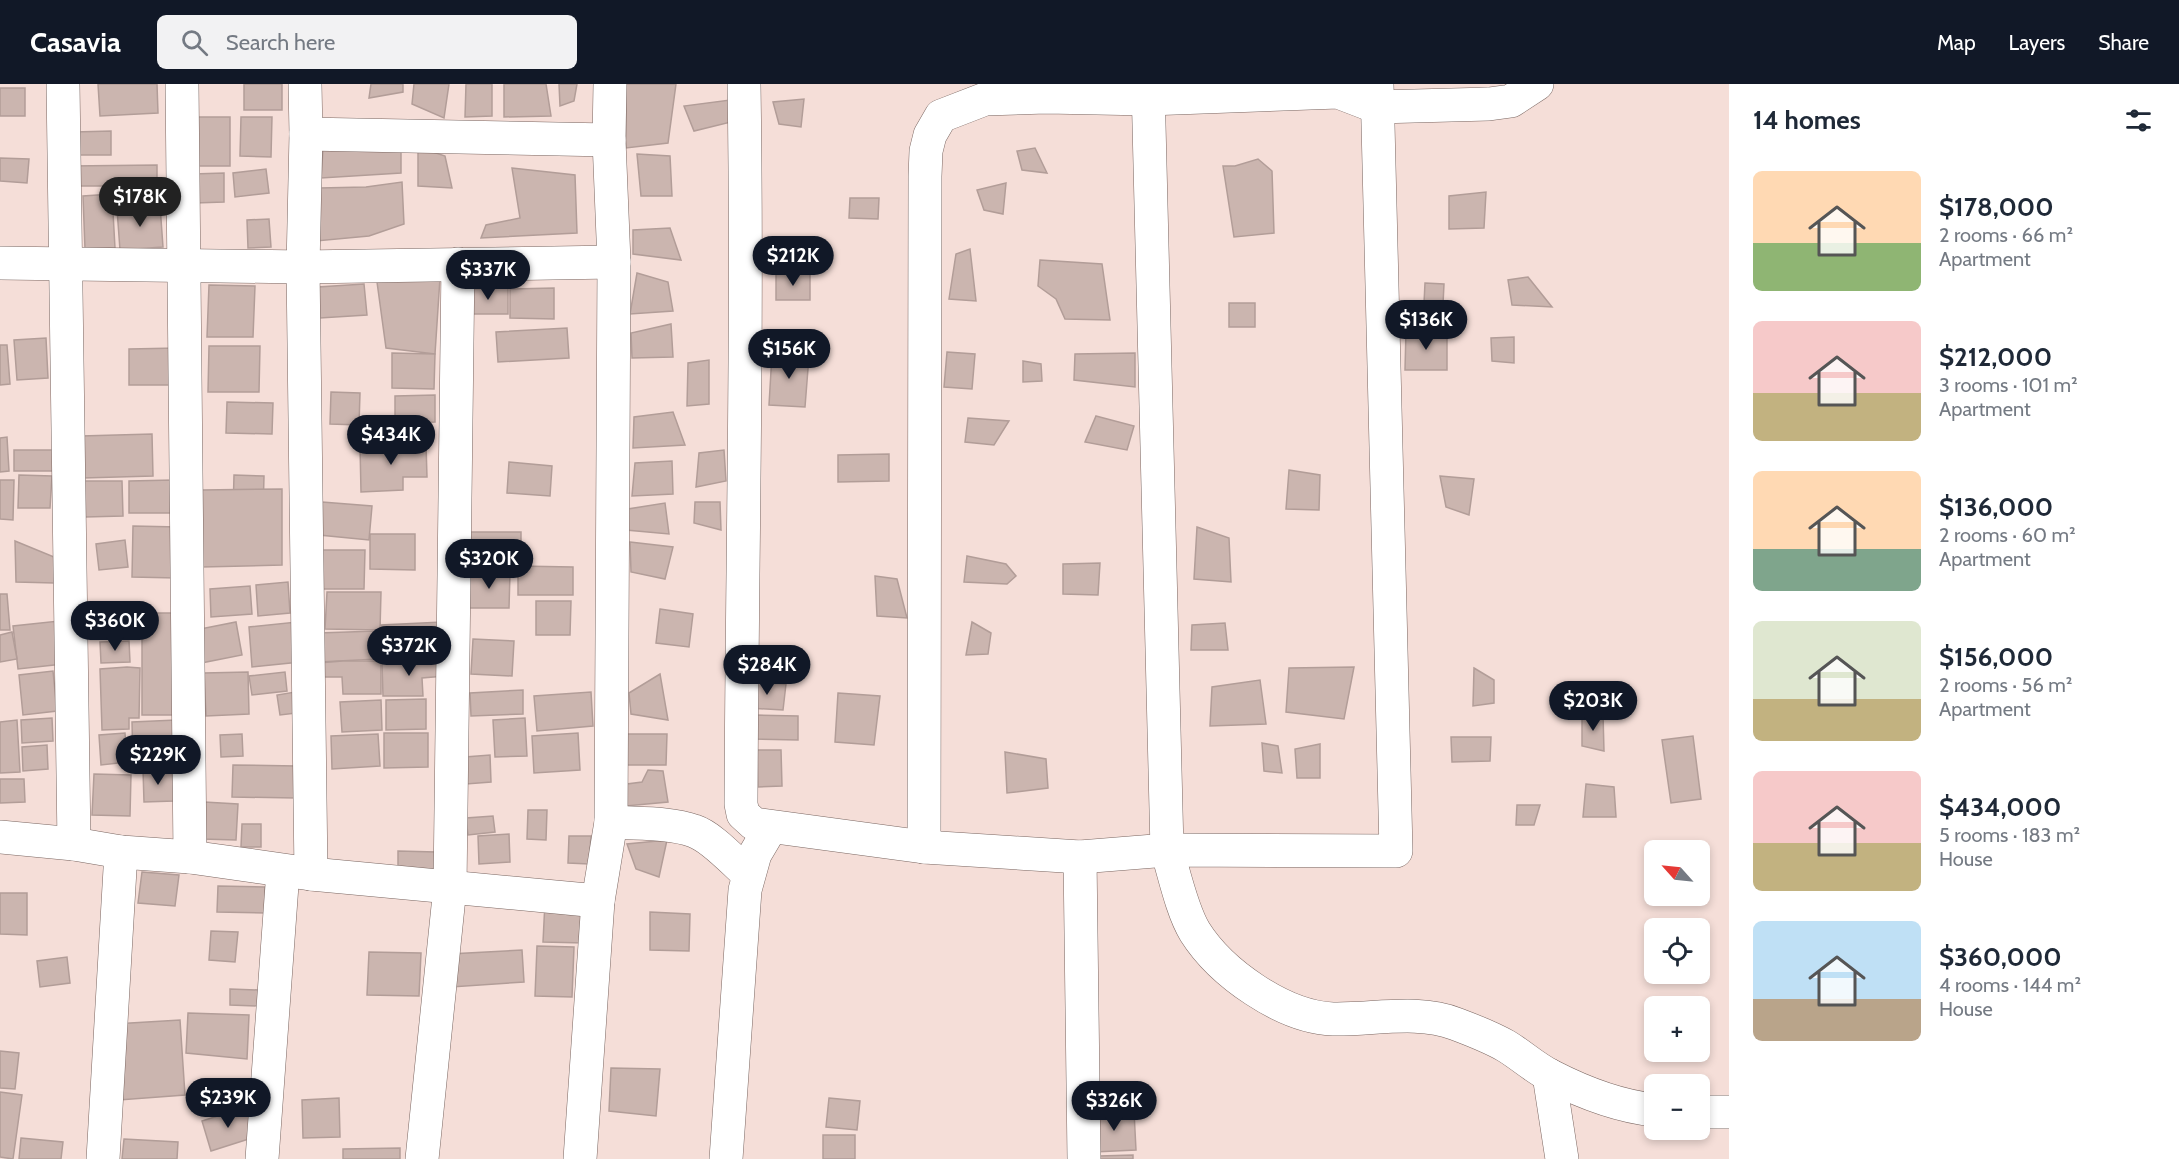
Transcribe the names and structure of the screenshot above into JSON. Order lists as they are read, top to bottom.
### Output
{
  "north": "top left",
  "page": {
    "header": "Casavia",
    "search": "Search here",
    "nav": ["Map", "Layers", "Share"],
    "heading": "14 homes",
    "list": [
      {
        "name": "$178,000",
        "note": "2 rooms · 66 m² · Apartment"
      },
      {
        "name": "$212,000",
        "note": "3 rooms · 101 m² · Apartment"
      },
      {
        "name": "$136,000",
        "note": "2 rooms · 60 m² · Apartment"
      },
      {
        "name": "$156,000",
        "note": "2 rooms · 56 m² · Apartment"
      },
      {
        "name": "$434,000",
        "note": "5 rooms · 183 m² · House"
      },
      {
        "name": "$360,000",
        "note": "4 rooms · 144 m² · House"
      }
    ],
    "price": [
      "$178K",
      "$212K",
      "$337K",
      "$136K",
      "$156K",
      "$434K",
      "$320K",
      "$360K",
      "$372K",
      "$284K",
      "$203K",
      "$229K",
      "$239K",
      "$326K"
    ],
    "map_buttons": ["+", "−"]
  }
}
